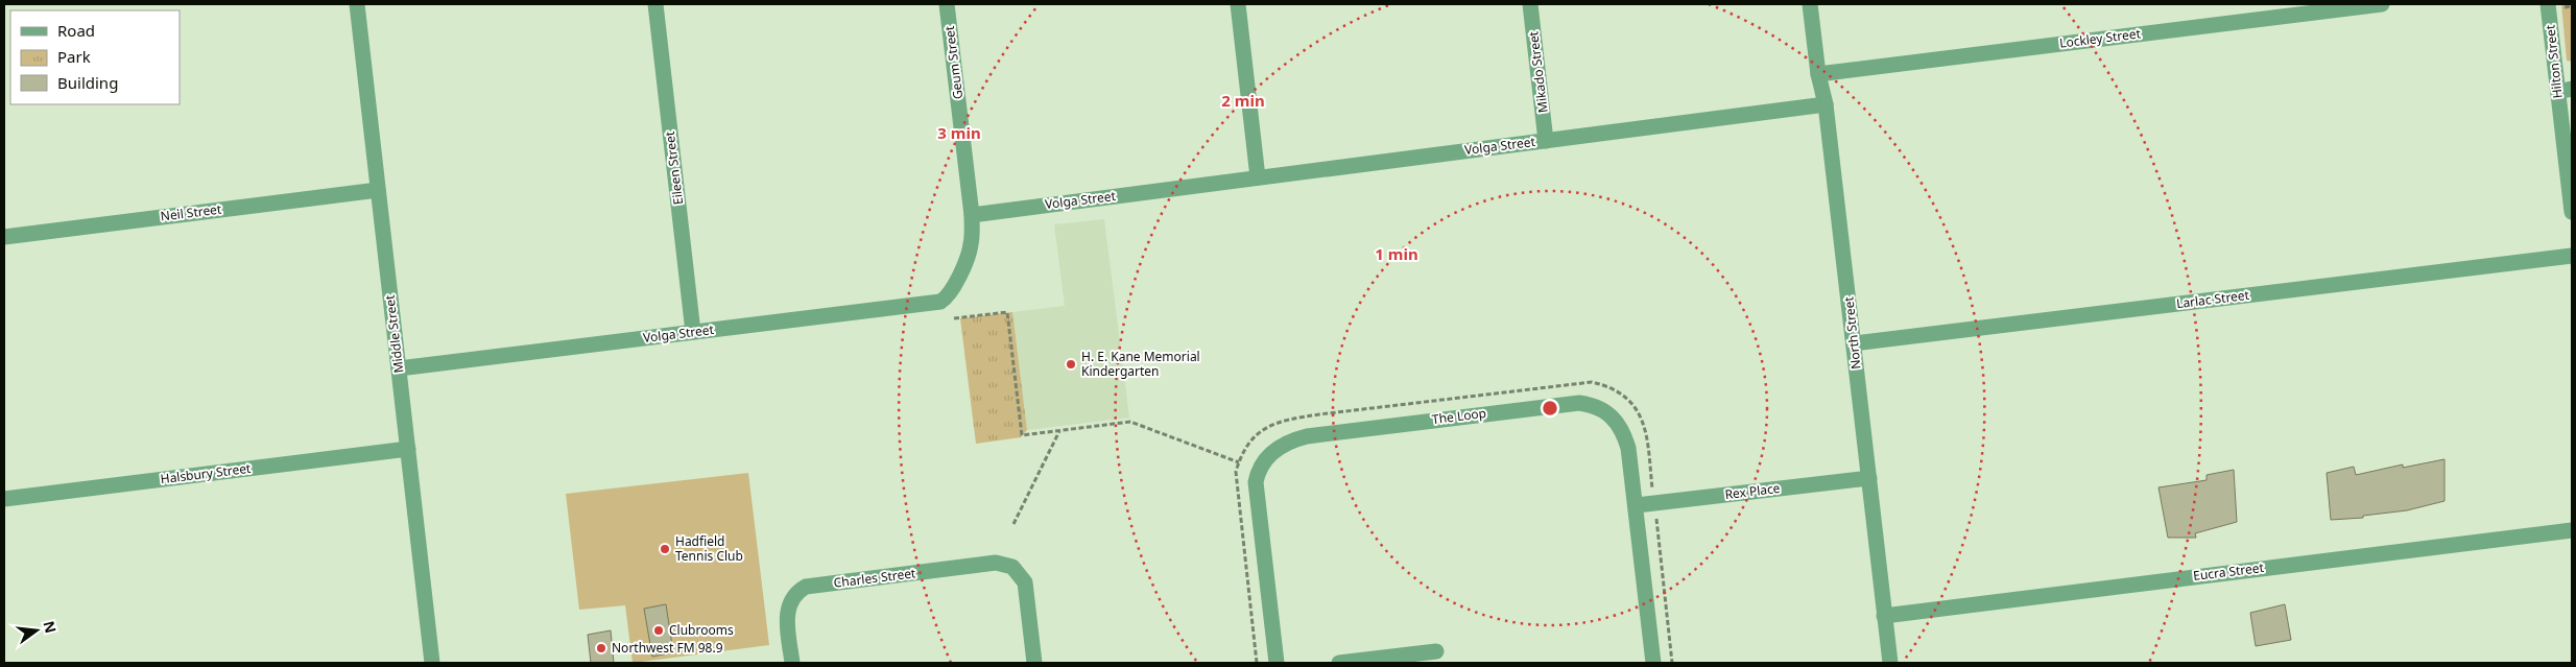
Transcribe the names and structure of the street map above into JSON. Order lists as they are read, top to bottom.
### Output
{
  "streets": {
    "street": [
      "Lockley Street",
      "Hilton Street",
      "Geum Street",
      "Mikado Street",
      "Volga Street",
      "Eileen Street",
      "Neil Street",
      "Larlac Street",
      "North Street",
      "Middle Street",
      "The Loop",
      "Halsbury Street",
      "Rex Place",
      "Eucra Street",
      "Charles Street"
    ]
  },
  "crossings": [
    ["Lockley Street", "North Street"],
    ["Geum Street", "Volga Street"],
    ["Mikado Street", "Volga Street"],
    ["Volga Street", "Eileen Street"],
    ["Volga Street", "North Street"],
    ["Volga Street", "Middle Street"],
    ["Neil Street", "Middle Street"],
    ["Larlac Street", "North Street"],
    ["North Street", "Rex Place"],
    ["North Street", "Eucra Street"],
    ["Middle Street", "Halsbury Street"],
    ["The Loop", "Rex Place"]
  ],
  "places": [
    "H. E. Kane Memorial Kindergarten",
    "Hadfield Tennis Club",
    "Clubrooms",
    "Northwest FM 98.9"
  ],
  "legend": ["Road", "Park", "Building"],
  "north": "right",
  "rings": ["2 min", "3 min", "1 min"]
}
